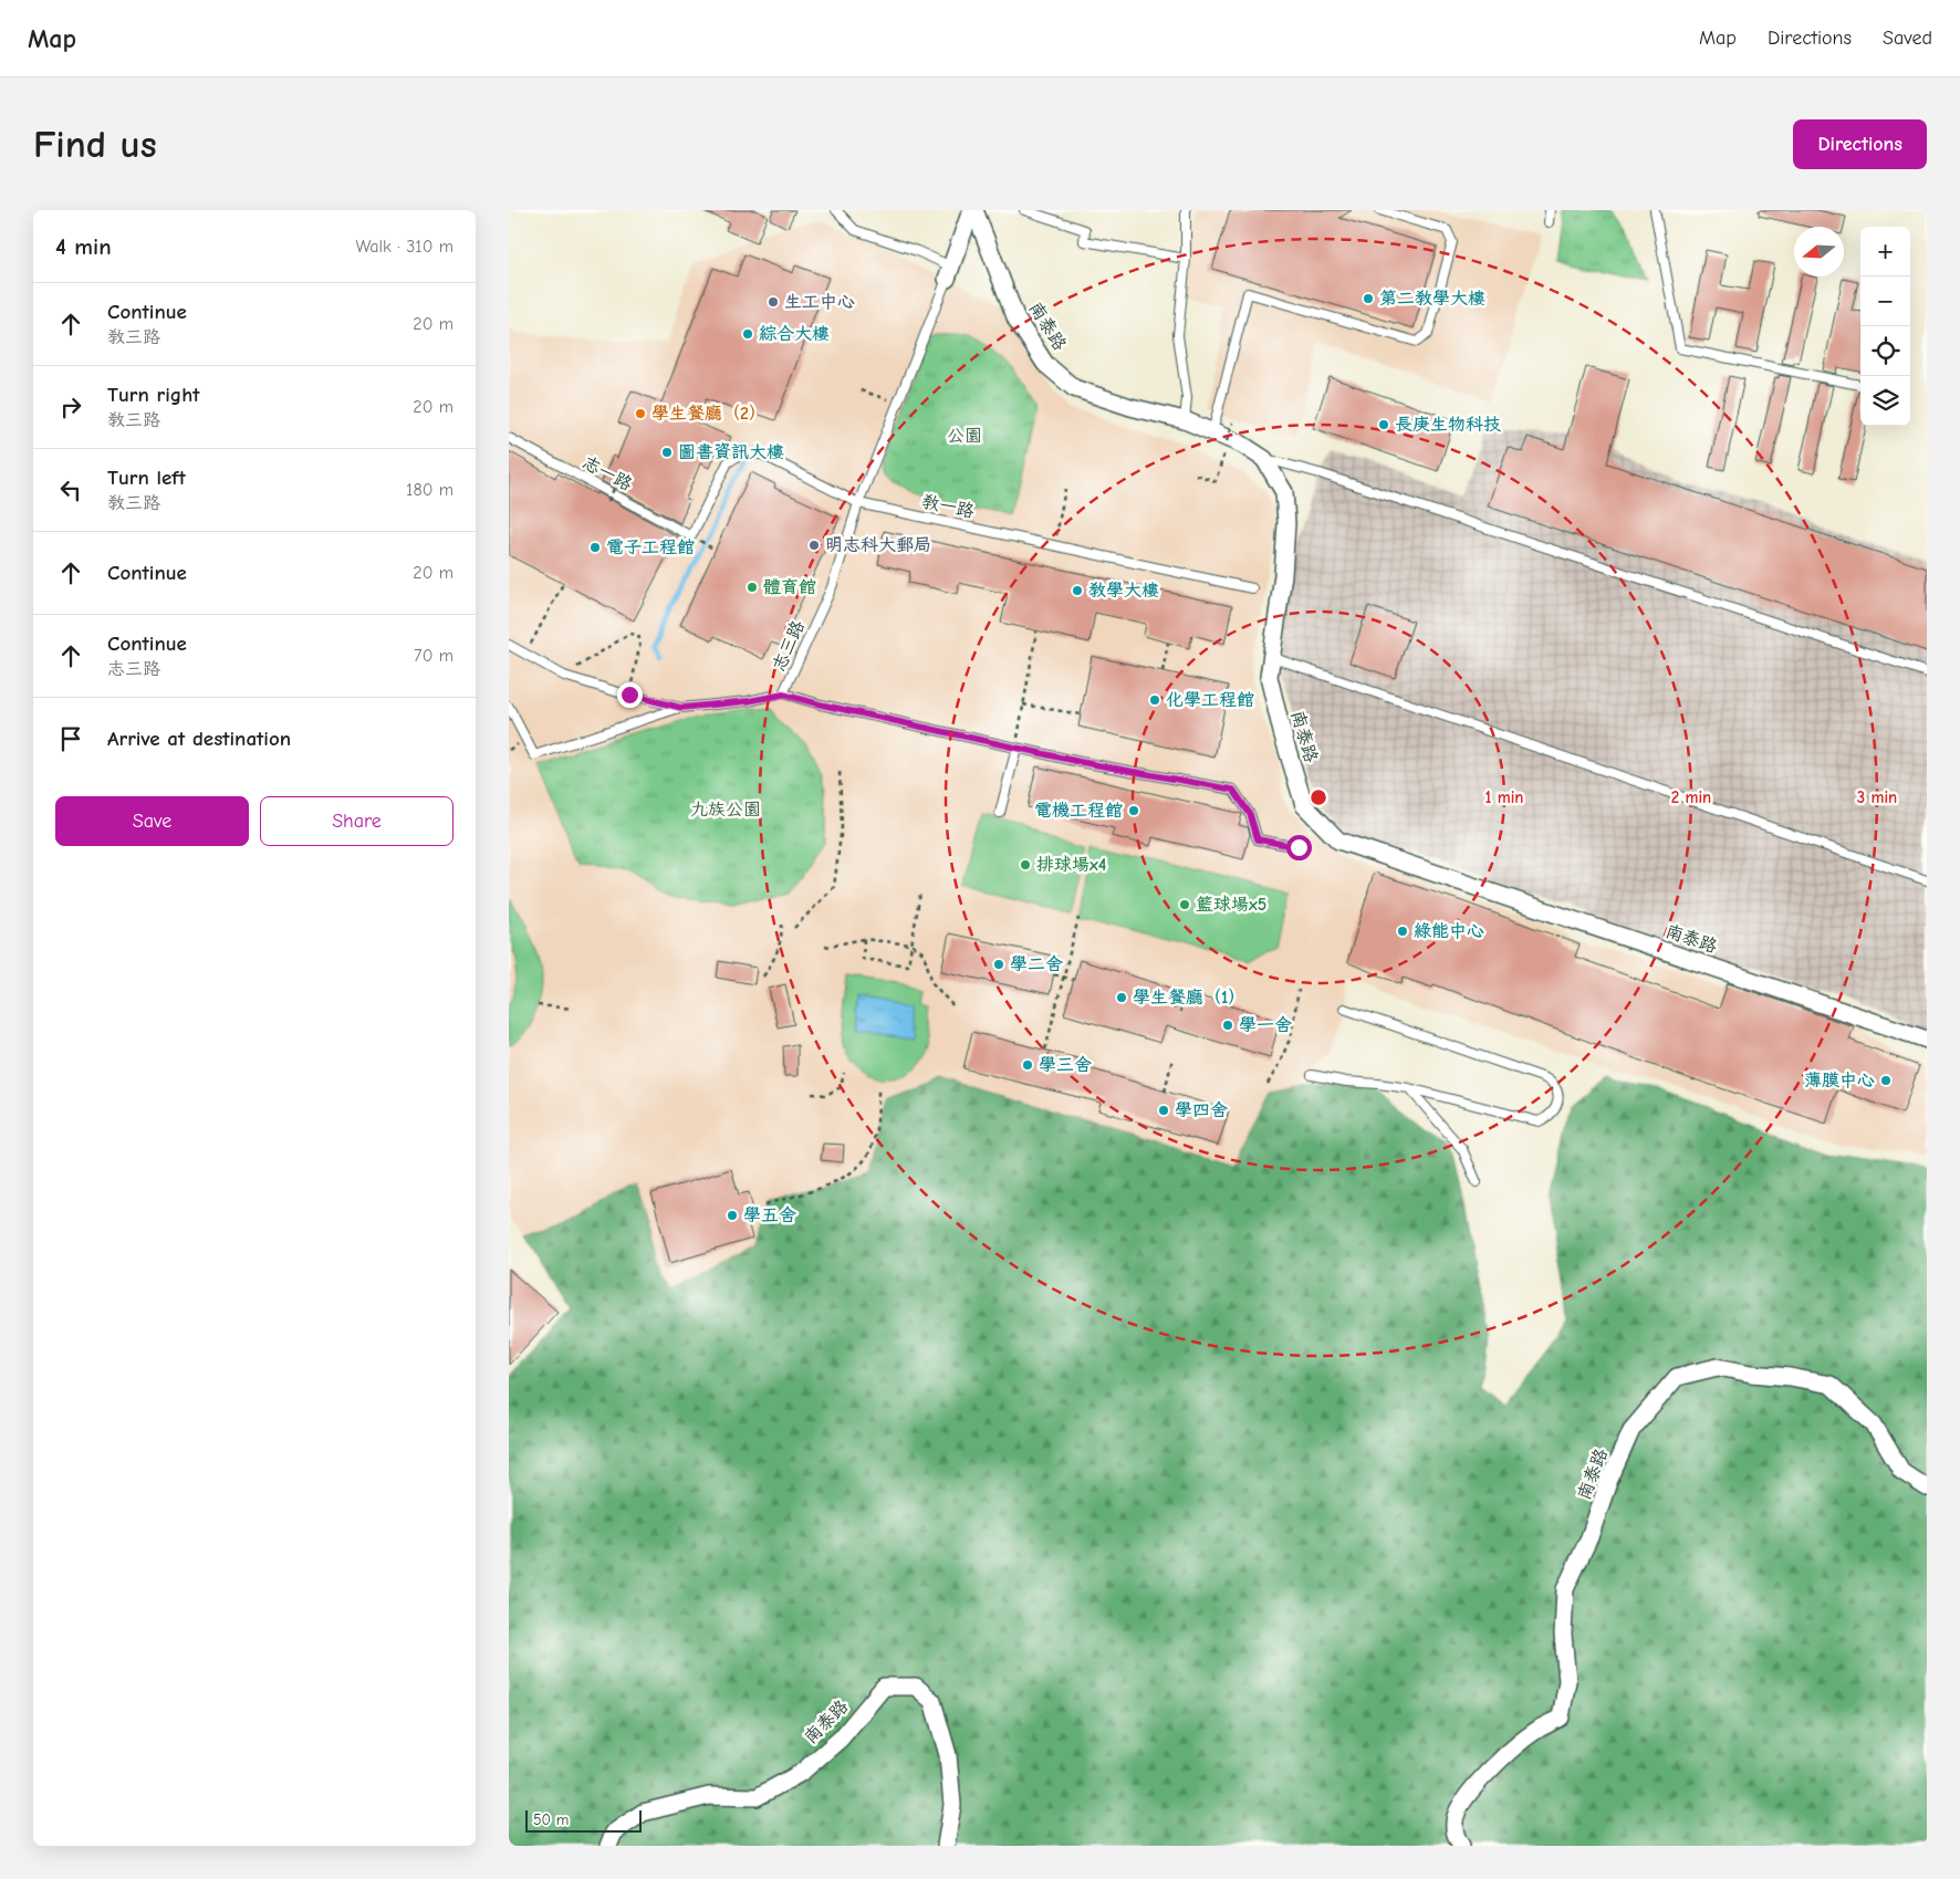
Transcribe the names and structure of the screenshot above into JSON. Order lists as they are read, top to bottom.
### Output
{
  "streets": {
    "street": ["南泰路"],
    "lane": ["志一路", "教一路", "志三路"]
  },
  "crossings": [
    ["志一路", "教一路"],
    ["教一路", "志三路"]
  ],
  "parks": ["公園", "九族公園"],
  "places": [
    "第二教學大樓",
    "生工中心",
    "綜合大樓",
    "學生餐廳（2）",
    "長庚生物科技",
    "圖書資訊大樓",
    "明志科大郵局",
    "電子工程館",
    "體育館",
    "教學大樓",
    "化學工程館",
    "電機工程館",
    "排球場x4",
    "籃球場x5",
    "綠能中心",
    "學二舍",
    "學生餐廳（1）",
    "學一舍",
    "學三舍",
    "薄膜中心",
    "學四舍",
    "學五舍"
  ],
  "scale_bar": "50 m",
  "north": "left",
  "page": {
    "header": "Map",
    "nav": ["Map", "Directions", "Saved"],
    "buttons": [
      "Directions",
      ["Save", "Share"]
    ],
    "title": "Find us",
    "heading": ["4 min", "Walk · 310 m"],
    "map_buttons": ["+", "−"],
    "list": [
      ["Continue", "教三路", "20 m"],
      ["Turn right", "教三路", "20 m"],
      ["Turn left", "教三路", "180 m"],
      ["Continue", "20 m"],
      ["Continue", "志三路", "70 m"],
      "Arrive at destination"
    ],
    "scale": "50 m"
  },
  "rings": ["1 min", "2 min", "3 min"]
}
